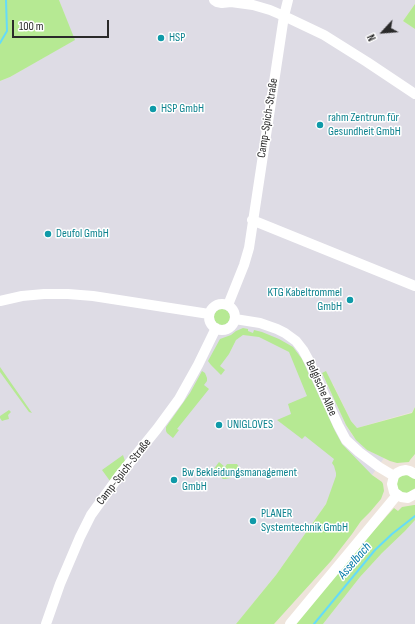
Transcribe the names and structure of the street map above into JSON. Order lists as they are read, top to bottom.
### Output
{
  "streets": {
    "street": ["Camp-Spich-Straße", "Belgische Allee"]
  },
  "crossings": [
    ["Camp-Spich-Straße", "Belgische Allee"]
  ],
  "water": ["Asselbach"],
  "places": [
    "HSP",
    "HSP GmbH",
    "rahm Zentrum für Gesundheit GmbH",
    "Deufol GmbH",
    "KTG Kabeltrommel GmbH",
    "UNIGLOVES",
    "Bw Bekleidungsmanagement GmbH",
    "PLANER Systemtechnik GmbH"
  ],
  "scale_bar": "100 m",
  "north": "bottom left"
}
